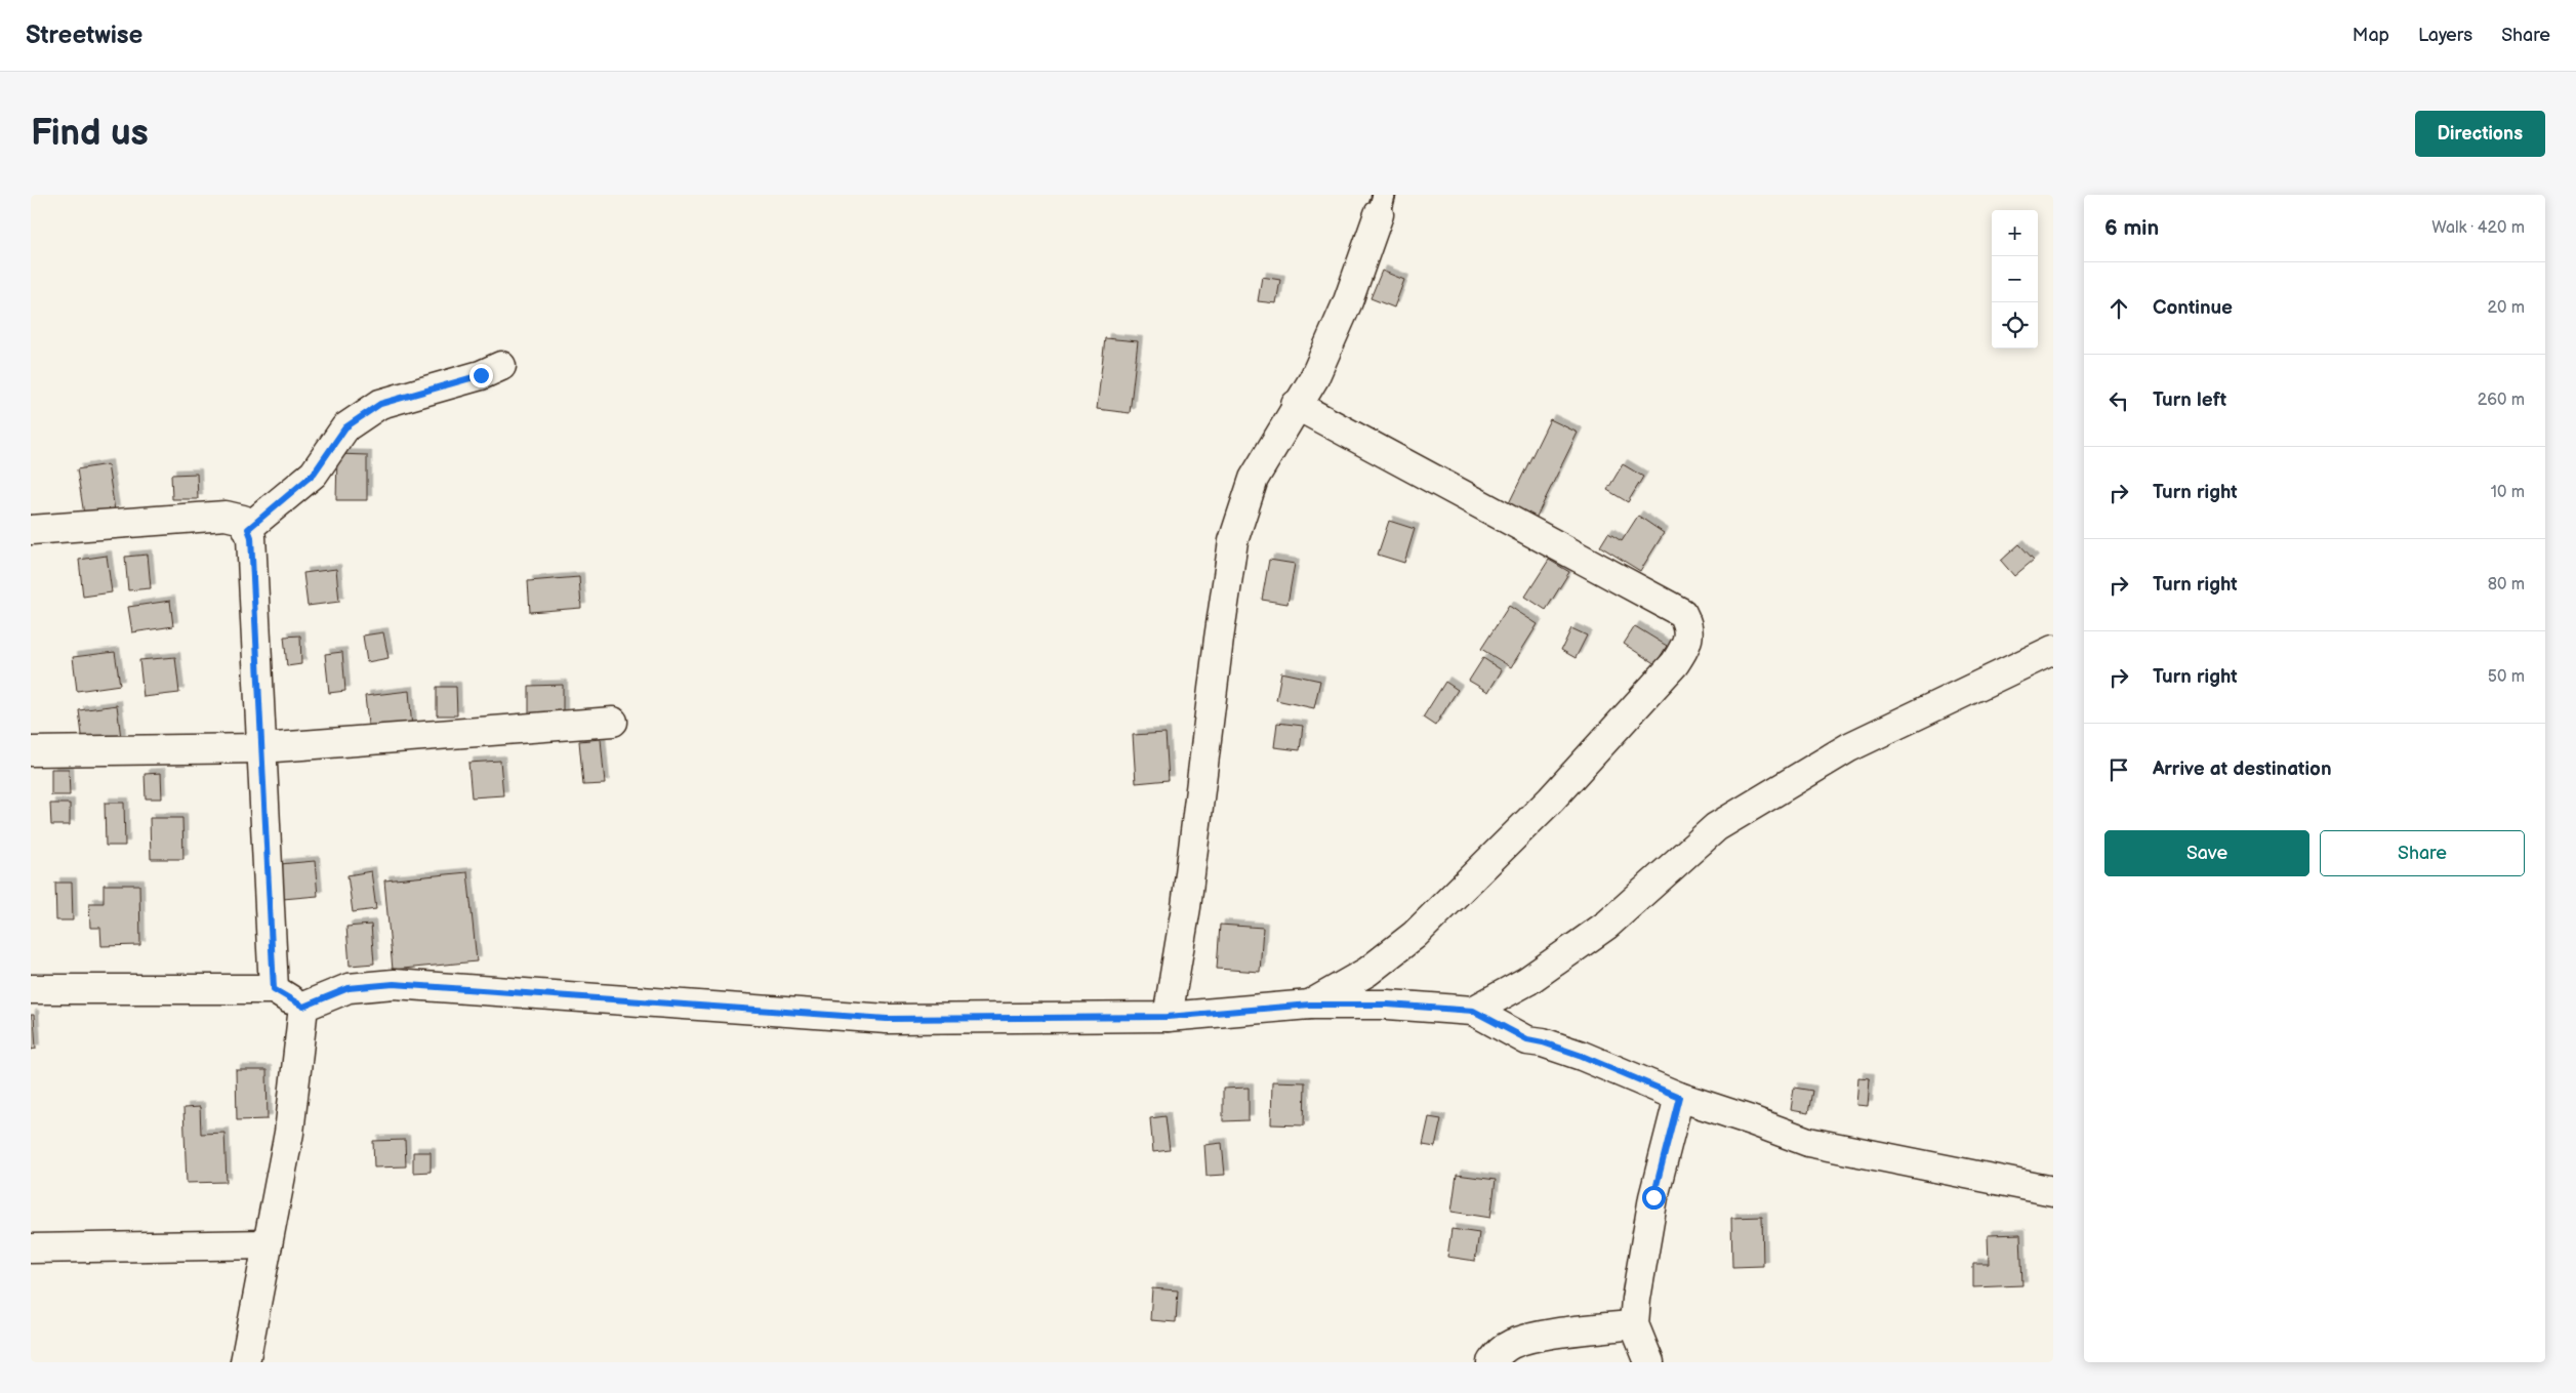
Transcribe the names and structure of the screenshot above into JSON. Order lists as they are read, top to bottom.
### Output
{
  "page": {
    "header": "Streetwise",
    "nav": ["Map", "Layers", "Share"],
    "buttons": [
      "Directions",
      ["Save", "Share"]
    ],
    "title": "Find us",
    "heading": ["6 min", "Walk · 420 m"],
    "map_buttons": ["+", "−"],
    "list": [
      ["Continue", "20 m"],
      ["Turn left", "260 m"],
      ["Turn right", "10 m"],
      ["Turn right", "80 m"],
      ["Turn right", "50 m"],
      "Arrive at destination"
    ]
  }
}
